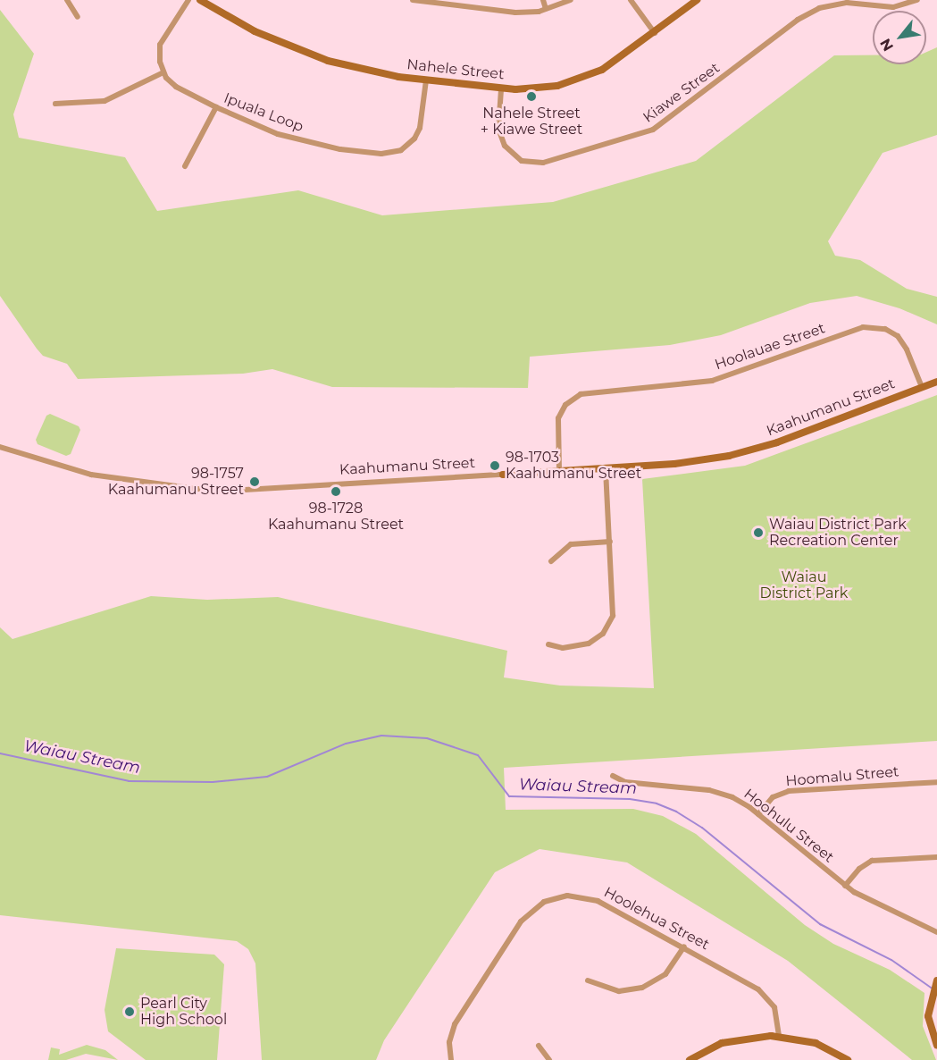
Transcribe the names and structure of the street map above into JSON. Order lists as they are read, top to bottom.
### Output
{
  "streets": {
    "street": [
      "Nahele Street",
      "Kiawe Street",
      "Ipuala Loop",
      "Hoolauae Street",
      "Kaahumanu Street",
      "Hoomalu Street",
      "Hoohulu Street",
      "Hoolehua Street"
    ]
  },
  "crossings": [
    ["Nahele Street", "Kiawe Street"],
    ["Nahele Street", "Ipuala Loop"],
    ["Hoolauae Street", "Kaahumanu Street"],
    ["Hoomalu Street", "Hoohulu Street"]
  ],
  "water": ["Waiau Stream"],
  "parks": ["Waiau District Park"],
  "places": [
    "Nahele Street + Kiawe Street",
    "98-1703 Kaahumanu Street",
    "98-1757 Kaahumanu Street",
    "98-1728 Kaahumanu Street",
    "Waiau District Park Recreation Center",
    "Pearl City High School"
  ],
  "north": "bottom left"
}
